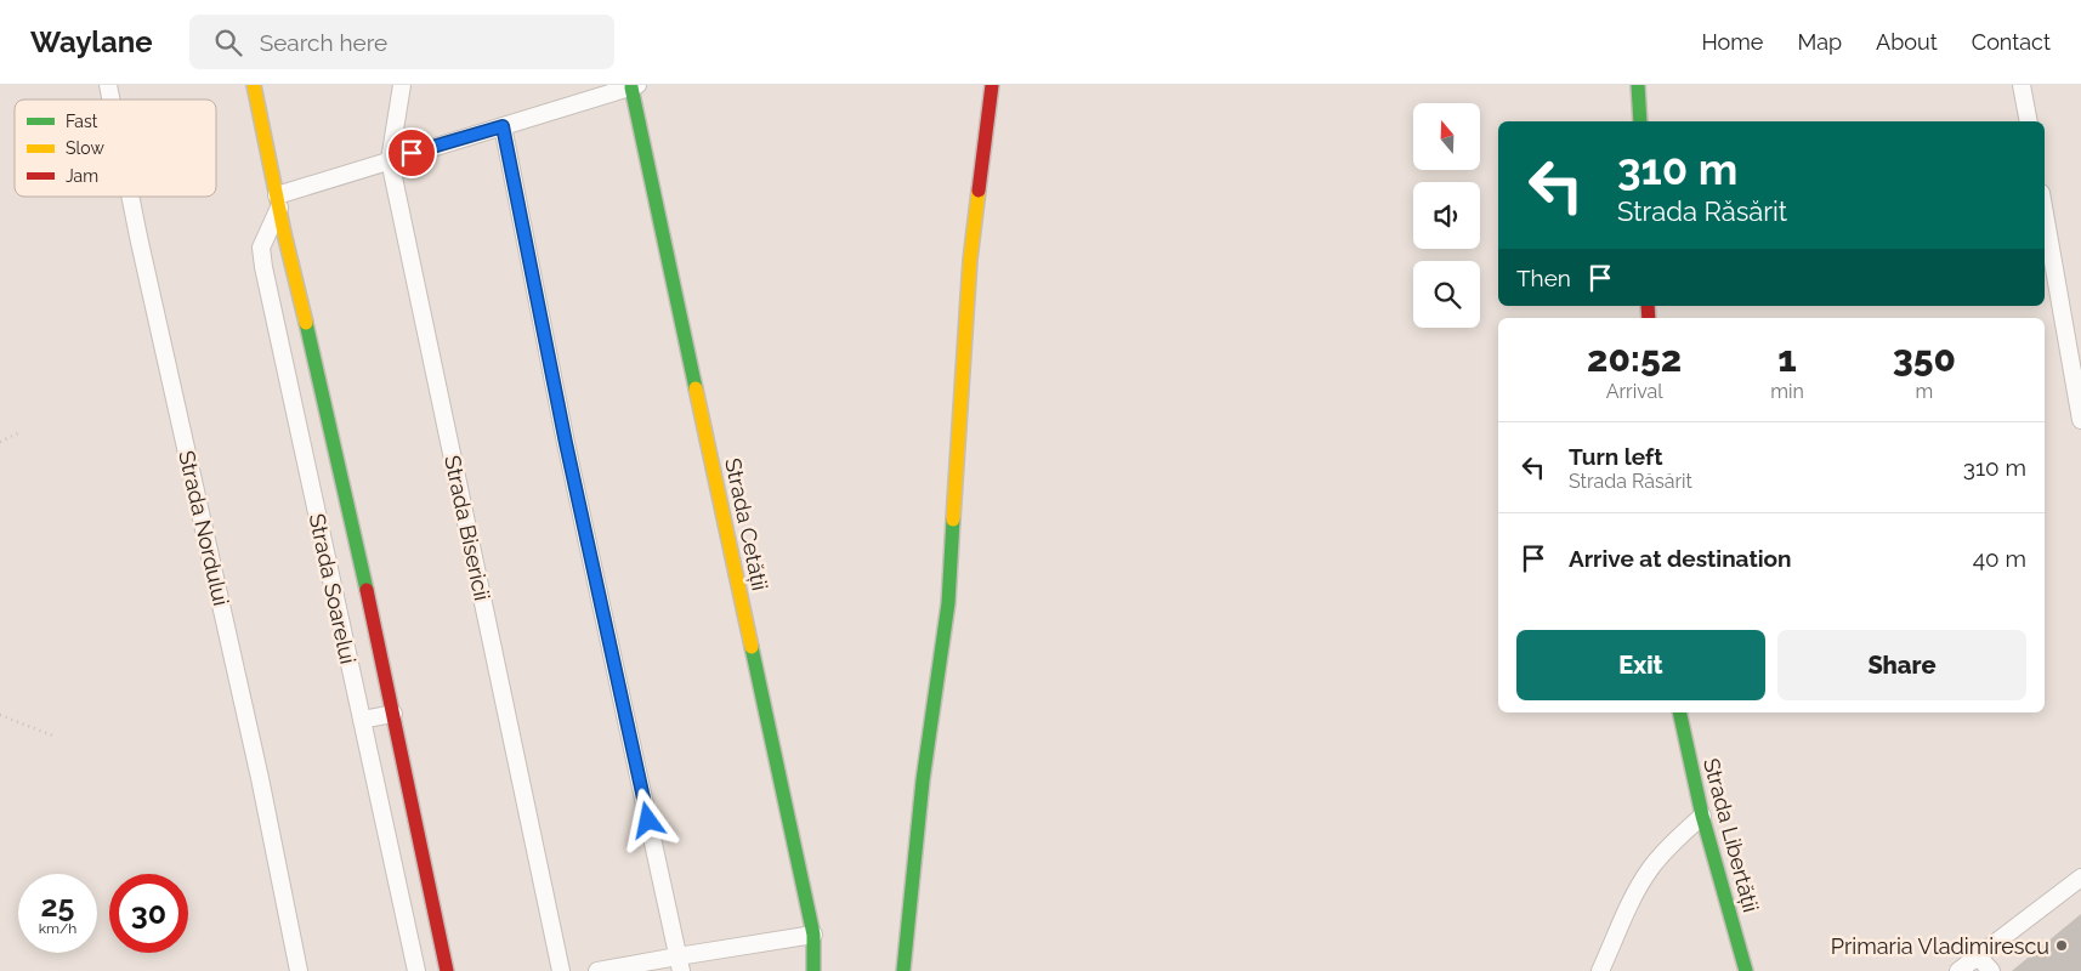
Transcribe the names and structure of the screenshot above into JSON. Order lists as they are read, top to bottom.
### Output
{
  "streets": {
    "street": [
      "Strada Cetății",
      "Strada Nordului",
      "Strada Bisericii",
      "Strada Soarelui",
      "Strada Libertății"
    ]
  },
  "places": ["Primaria Vladimirescu"],
  "legend": ["Fast", "Slow", "Jam"],
  "north": "top",
  "page": {
    "header": "Waylane",
    "search": "Search here",
    "nav": [
      "Home",
      "Map",
      "About",
      "Contact"
    ],
    "turn": ["310 m", "Strada Răsărit"],
    "then": "Then",
    "eta": [
      "20:52",
      "Arrival",
      "1",
      "min",
      "350",
      "m"
    ],
    "list": [
      {
        "name": "Turn left",
        "note": "Strada Răsărit",
        "value": "310 m"
      },
      {
        "name": "Arrive at destination",
        "value": "40 m"
      }
    ],
    "buttons": ["Exit", "Share"],
    "speed": "25 km/h",
    "limit": "30"
  }
}
